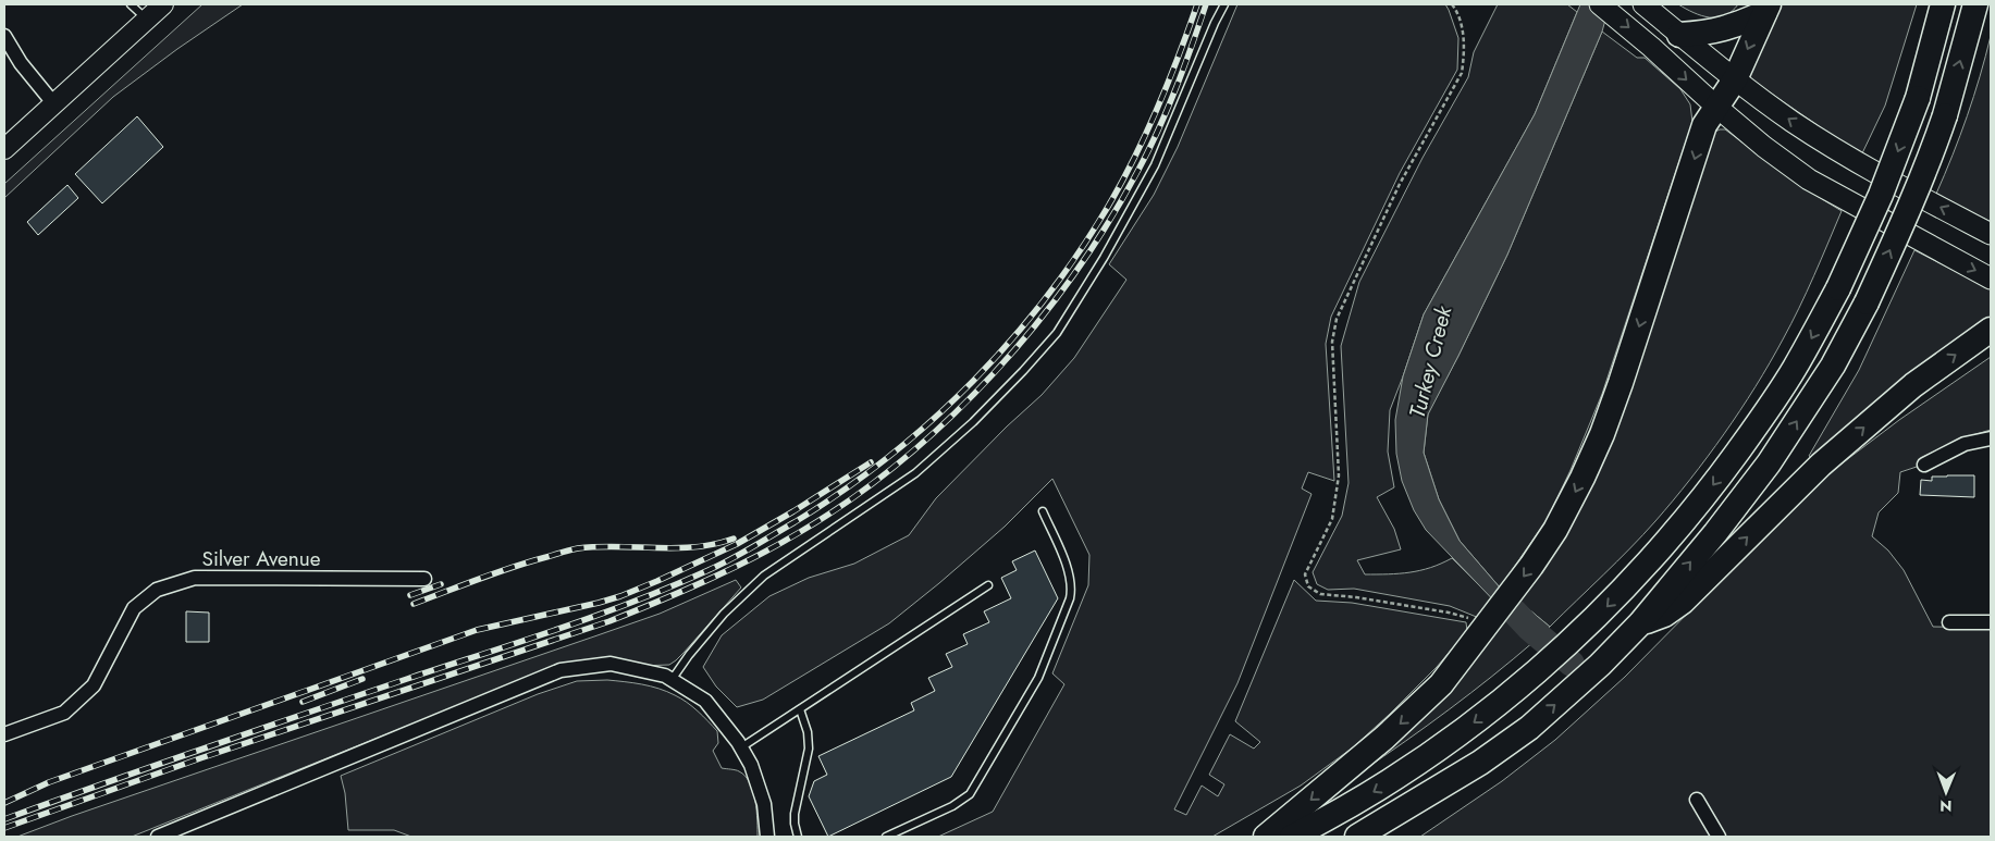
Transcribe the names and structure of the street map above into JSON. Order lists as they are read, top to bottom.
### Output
{
  "streets": {
    "street": ["Silver Avenue"]
  },
  "water": ["Turkey Creek"],
  "north": "bottom"
}
